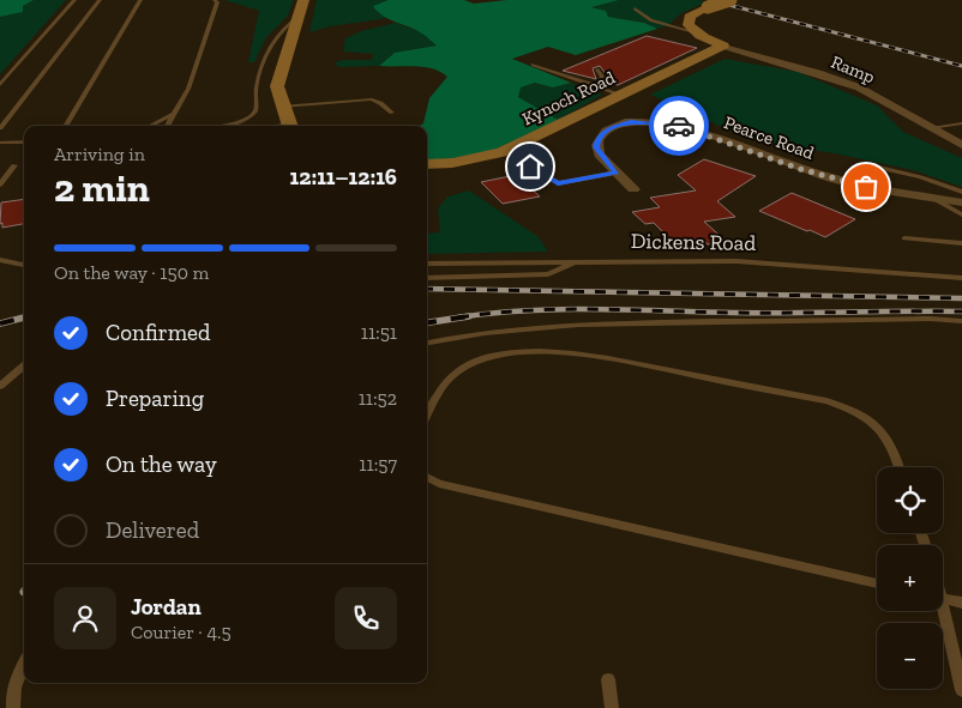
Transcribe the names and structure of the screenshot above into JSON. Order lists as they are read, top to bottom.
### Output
{
  "streets": {
    "street": ["Ramp", "Kynoch Road", "Pearce Road"],
    "lane": ["Dickens Road"]
  },
  "crossings": [
    ["Ramp", "Kynoch Road"]
  ],
  "page": {
    "heading": ["2 min", "Arriving in", "12:11–12:16"],
    "panel": ["Jordan", "Courier · 4.5"],
    "bar": "On the way · 150 m",
    "list": [
      ["Confirmed", "11:51"],
      ["Preparing", "11:52"],
      ["On the way", "11:57"],
      "Delivered"
    ],
    "map_buttons": ["+", "−"]
  }
}
